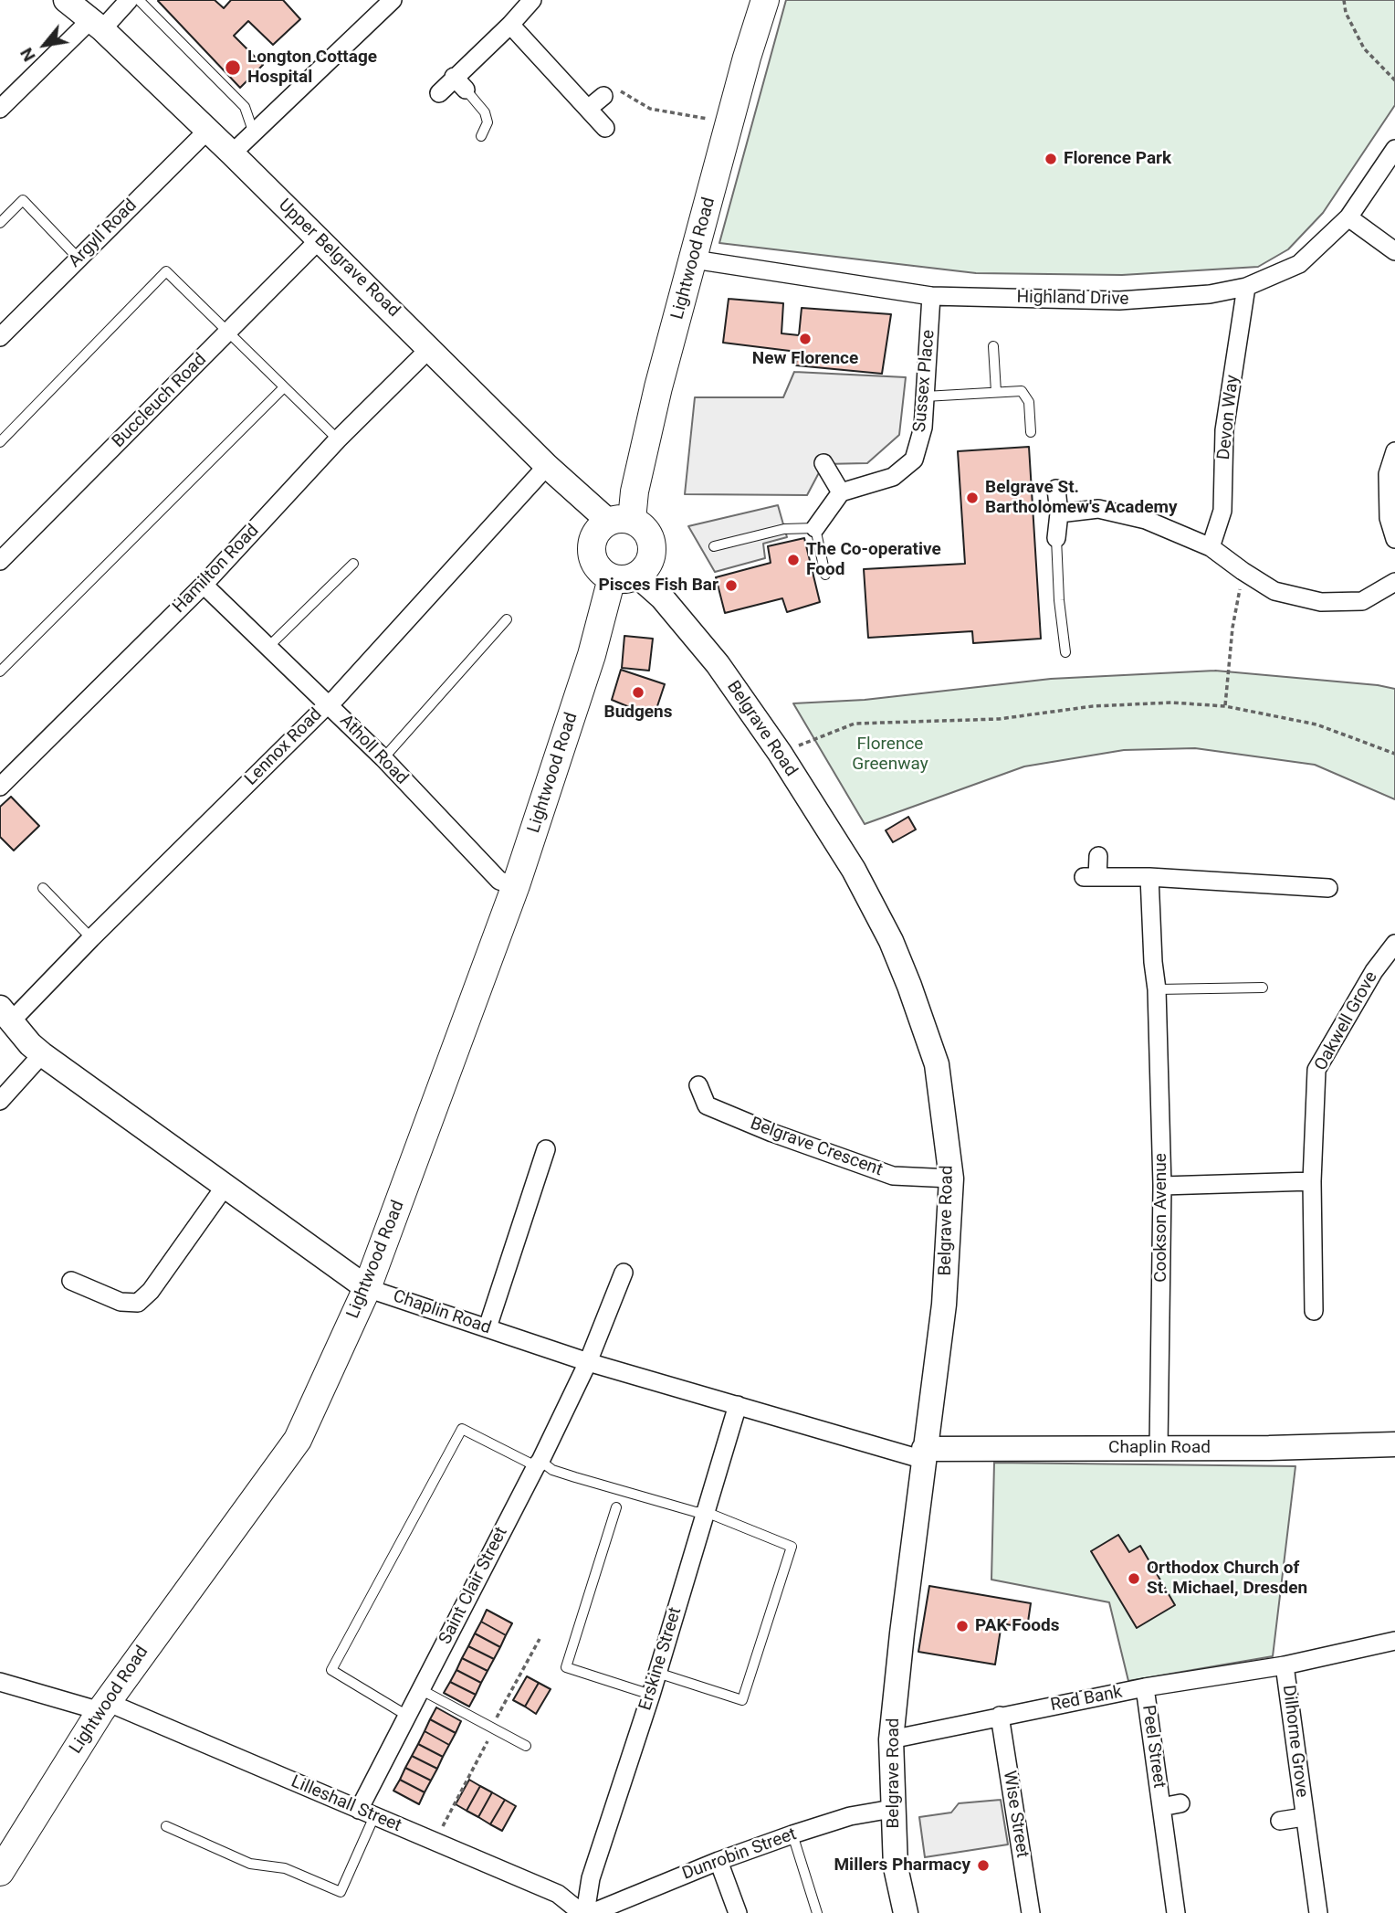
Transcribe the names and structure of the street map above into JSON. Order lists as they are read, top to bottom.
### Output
{
  "streets": {
    "main road": ["Lightwood Road"],
    "street": [
      "Argyll Road",
      "Upper Belgrave Road",
      "Highland Drive",
      "Sussex Place",
      "Buccleuch Road",
      "Devon Way",
      "Hamilton Road",
      "Belgrave Road",
      "Lennox Road",
      "Atholl Road",
      "Oakwell Grove",
      "Belgrave Crescent",
      "Cookson Avenue",
      "Chaplin Road",
      "Saint Clair Street",
      "Erskine Street",
      "Red Bank",
      "Dilhorne Grove",
      "Peel Street",
      "Lilleshall Street",
      "Wise Street",
      "Dunrobin Street"
    ]
  },
  "crossings": [
    ["Argyll Road", "Upper Belgrave Road"],
    ["Upper Belgrave Road", "Lightwood Road"],
    ["Upper Belgrave Road", "Buccleuch Road"],
    ["Upper Belgrave Road", "Hamilton Road"],
    ["Upper Belgrave Road", "Belgrave Road"],
    ["Upper Belgrave Road", "Lennox Road"],
    ["Lightwood Road", "Highland Drive"],
    ["Lightwood Road", "Belgrave Road"],
    ["Lightwood Road", "Atholl Road"],
    ["Lightwood Road", "Chaplin Road"],
    ["Lightwood Road", "Lilleshall Street"],
    ["Highland Drive", "Sussex Place"],
    ["Highland Drive", "Devon Way"],
    ["Hamilton Road", "Atholl Road"],
    ["Belgrave Road", "Belgrave Crescent"],
    ["Belgrave Road", "Chaplin Road"],
    ["Belgrave Road", "Red Bank"],
    ["Belgrave Road", "Dunrobin Street"],
    ["Lennox Road", "Atholl Road"],
    ["Lennox Road", "Chaplin Road"],
    ["Cookson Avenue", "Chaplin Road"],
    ["Chaplin Road", "Saint Clair Street"],
    ["Chaplin Road", "Erskine Street"],
    ["Saint Clair Street", "Lilleshall Street"],
    ["Erskine Street", "Lilleshall Street"],
    ["Red Bank", "Dilhorne Grove"],
    ["Red Bank", "Peel Street"],
    ["Red Bank", "Wise Street"]
  ],
  "parks": ["Florence Greenway"],
  "places": [
    "Longton Cottage Hospital",
    "Florence Park",
    "New Florence",
    "Belgrave St. Bartholomew's Academy",
    "The Co-operative Food",
    "Pisces Fish Bar",
    "Budgens",
    "Orthodox Church of St. Michael, Dresden",
    "PAK Foods",
    "Millers Pharmacy"
  ],
  "north": "bottom left"
}
